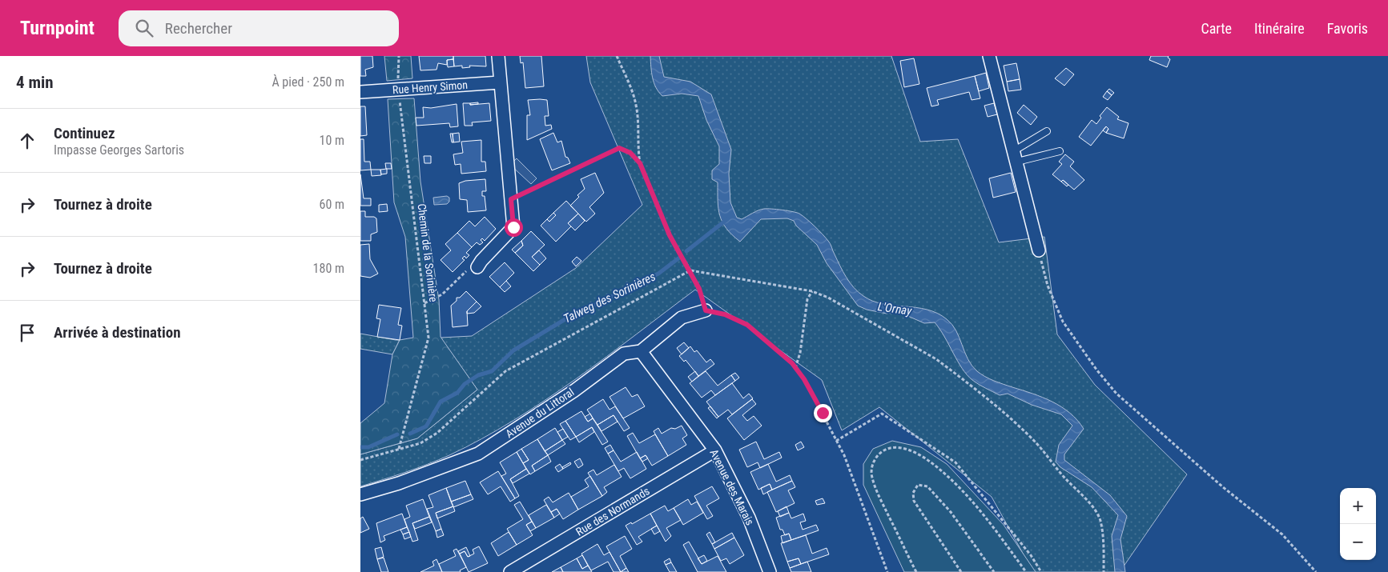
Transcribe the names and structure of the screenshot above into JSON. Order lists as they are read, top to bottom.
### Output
{
  "streets": {
    "street": [
      "Rue Henry Simon",
      "Avenue du Littoral",
      "Avenue des Marais",
      "Rue des Normands"
    ],
    "path": ["Chemin de la Sorinière"]
  },
  "crossings": [
    ["Rue Henry Simon", "Chemin de la Sorinière"],
    ["Avenue du Littoral", "Avenue des Marais"],
    ["Avenue des Marais", "Rue des Normands"]
  ],
  "water": ["Talweg des Sorinières", "L'Ornay"],
  "page": {
    "header": "Turnpoint",
    "search": "Rechercher",
    "nav": ["Carte", "Itinéraire", "Favoris"],
    "heading": ["4 min", "À pied · 250 m"],
    "list": [
      ["Continuez", "Impasse Georges Sartoris", "10 m"],
      ["Tournez à droite", "60 m"],
      ["Tournez à droite", "180 m"],
      "Arrivée à destination"
    ],
    "map_buttons": ["+", "−"]
  }
}
